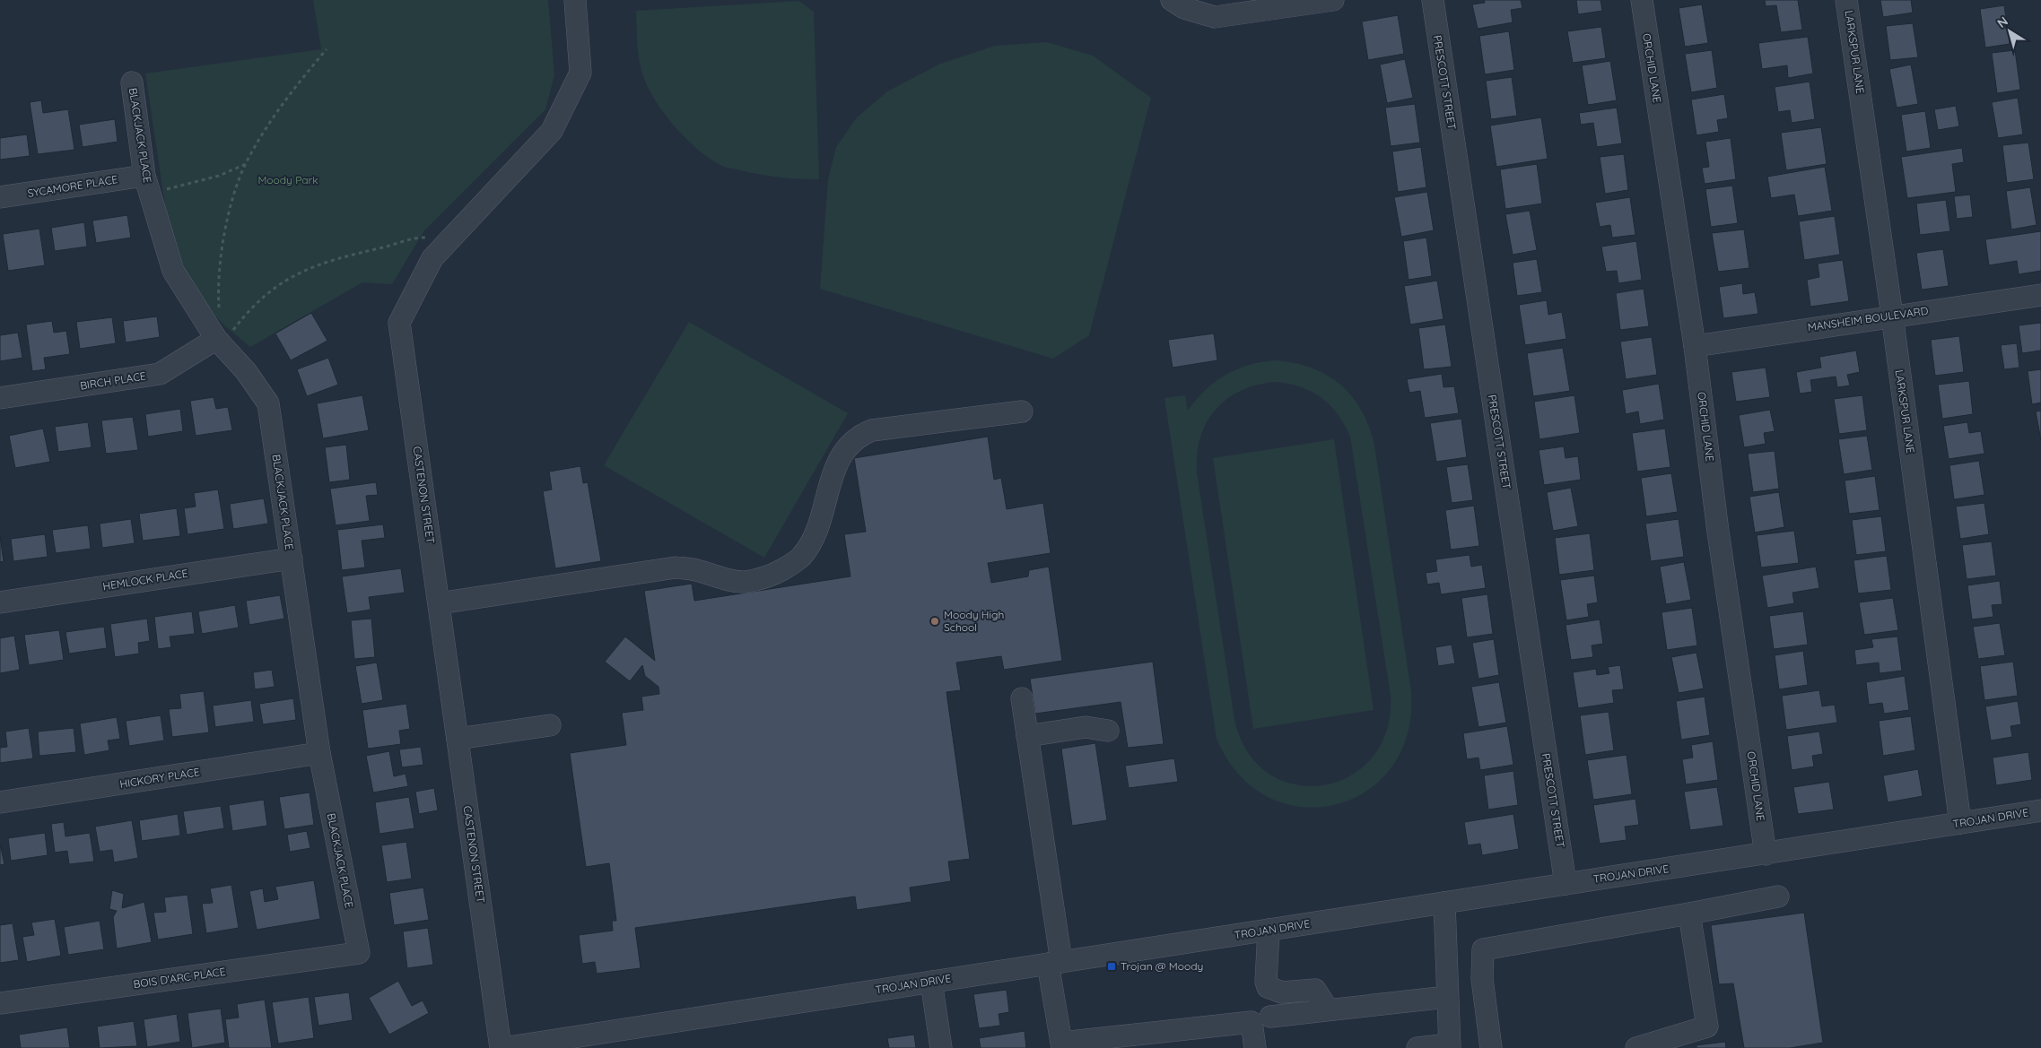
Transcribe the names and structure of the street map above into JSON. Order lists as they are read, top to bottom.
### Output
{
  "streets": {
    "street": [
      "LARKSPUR LANE",
      "ORCHID LANE",
      "PRESCOTT STREET",
      "BLACKJACK PLACE",
      "SYCAMORE PLACE",
      "MANSHEIM BOULEVARD",
      "BIRCH PLACE",
      "CASTENON STREET",
      "HEMLOCK PLACE",
      "HICKORY PLACE",
      "TROJAN DRIVE",
      "BOIS D'ARC PLACE"
    ]
  },
  "crossings": [
    ["LARKSPUR LANE", "MANSHEIM BOULEVARD"],
    ["LARKSPUR LANE", "TROJAN DRIVE"],
    ["ORCHID LANE", "MANSHEIM BOULEVARD"],
    ["ORCHID LANE", "TROJAN DRIVE"],
    ["PRESCOTT STREET", "TROJAN DRIVE"],
    ["BLACKJACK PLACE", "SYCAMORE PLACE"],
    ["BLACKJACK PLACE", "BIRCH PLACE"],
    ["BLACKJACK PLACE", "HEMLOCK PLACE"],
    ["BLACKJACK PLACE", "HICKORY PLACE"],
    ["BLACKJACK PLACE", "BOIS D'ARC PLACE"],
    ["CASTENON STREET", "TROJAN DRIVE"]
  ],
  "parks": ["Moody Park"],
  "places": {
    "other": ["Moody High School"],
    "transit": ["Trojan @ Moody"]
  },
  "north": "top left"
}
